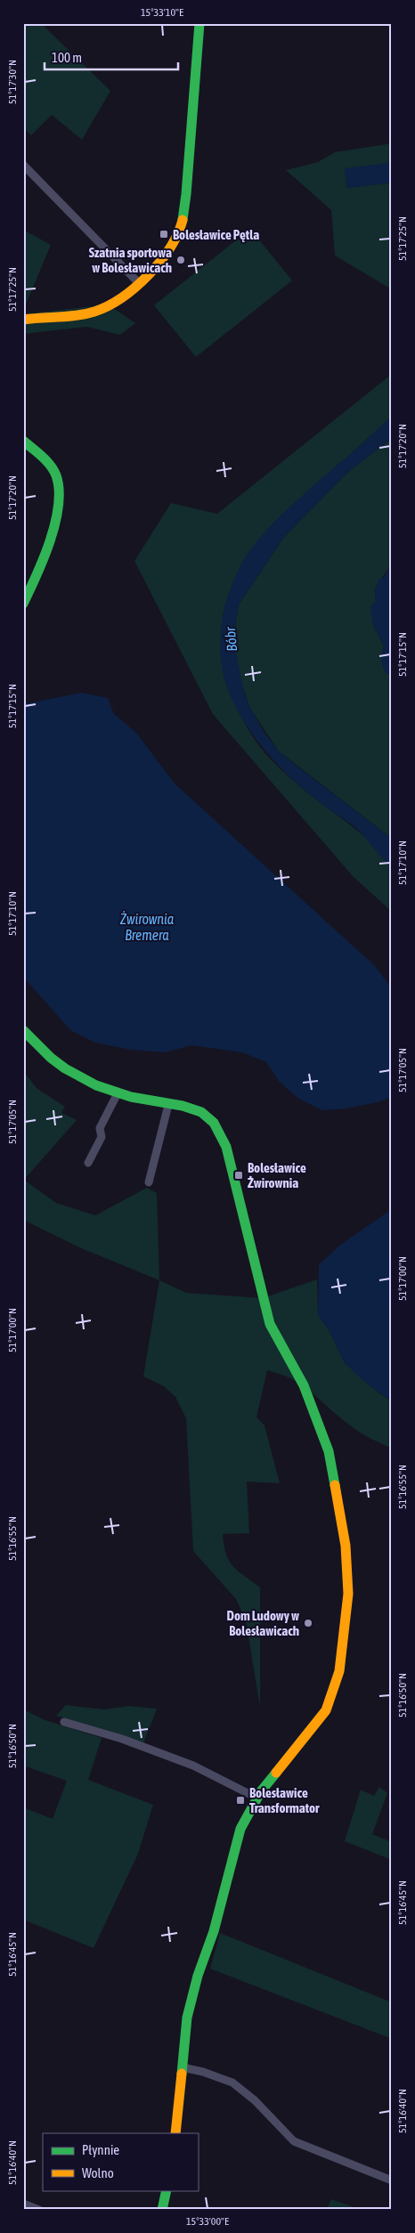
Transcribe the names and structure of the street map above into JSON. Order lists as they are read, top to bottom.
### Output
{
  "water": ["Bóbr", "Żwirownia Bremera"],
  "places": {
    "transit": ["Bolesławice Pętla", "Bolesławice Żwirownia", "Bolesławice Transformator"],
    "other": ["Szatnia sportowa w Bolesławicach", "Dom Ludowy w Bolesławicach"]
  },
  "legend": ["Płynnie", "Wolno"],
  "scale_bar": "100 m",
  "coordinates": [
    "15°33'10\"E",
    "51°17'30\"N",
    "51°17'25\"N",
    "51°17'20\"N",
    "51°17'15\"N",
    "51°17'10\"N",
    "51°17'05\"N",
    "51°17'00\"N",
    "51°16'55\"N",
    "51°16'50\"N",
    "51°16'45\"N",
    "51°16'40\"N",
    "15°33'00\"E"
  ]
}
